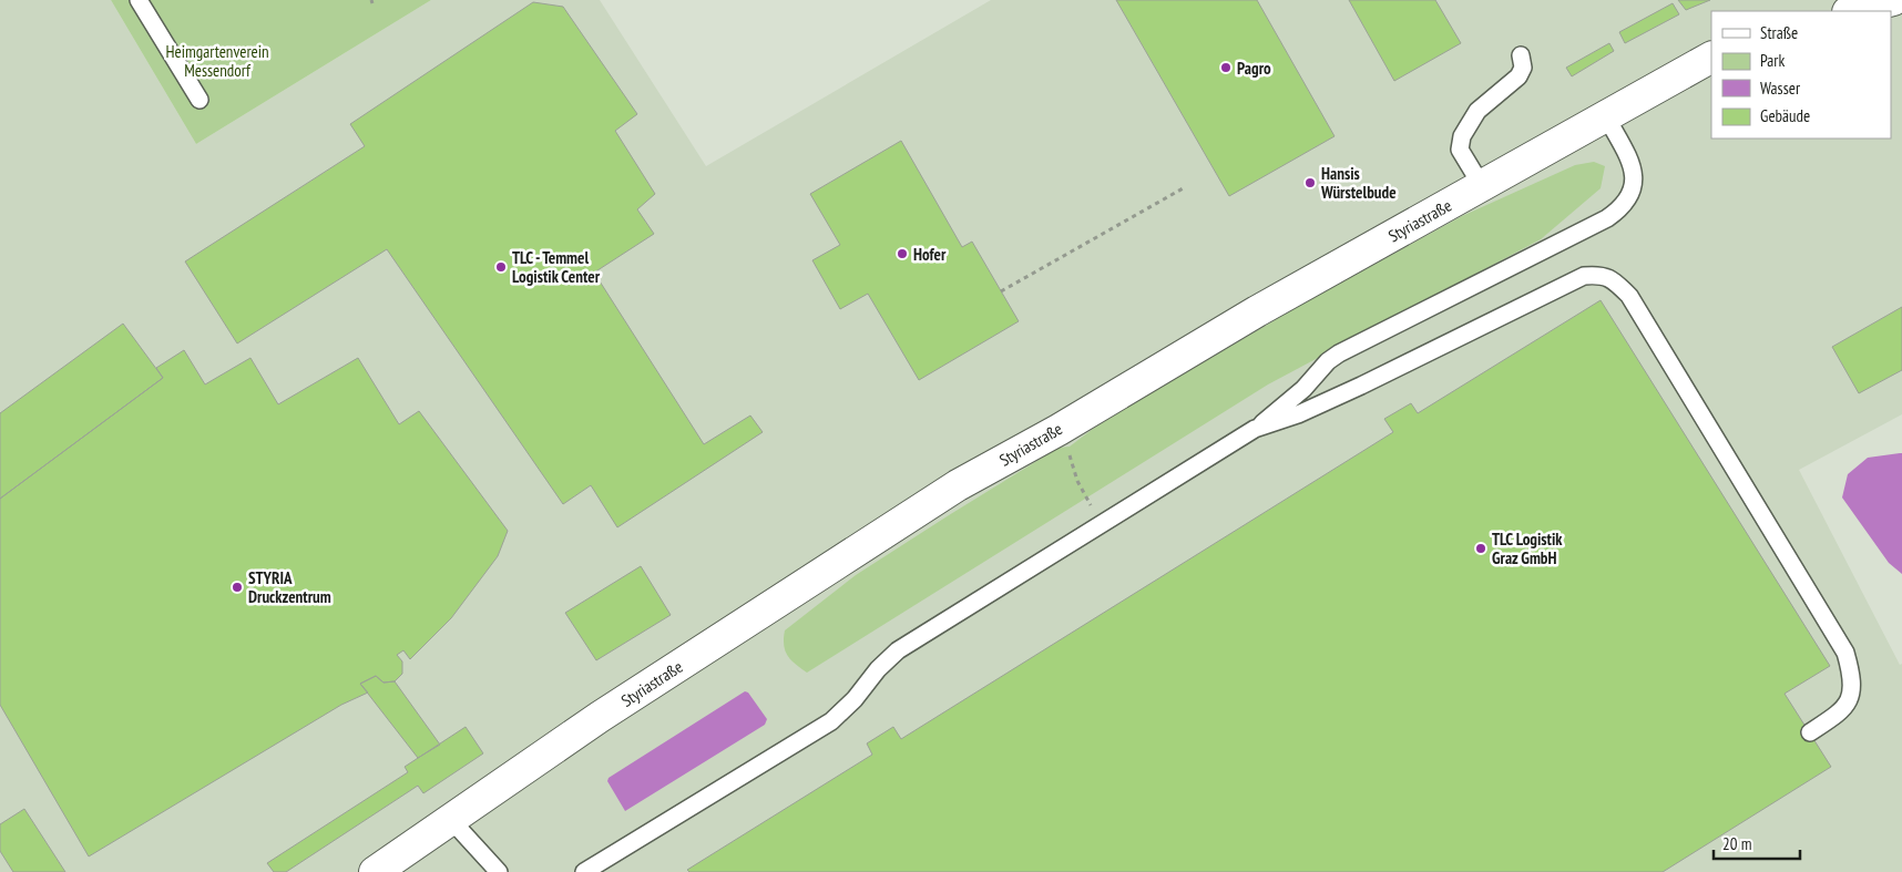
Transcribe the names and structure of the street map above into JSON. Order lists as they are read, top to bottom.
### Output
{
  "streets": {
    "street": ["Styriastraße"]
  },
  "parks": ["Heimgartenverein Messendorf"],
  "places": [
    "Pagro",
    "Hansis Würstelbude",
    "Hofer",
    "TLC - Temmel Logistik Center",
    "TLC Logistik Graz GmbH",
    "STYRIA Druckzentrum"
  ],
  "legend": [
    "Straße",
    "Park",
    "Wasser",
    "Gebäude"
  ],
  "scale_bar": "20 m"
}
